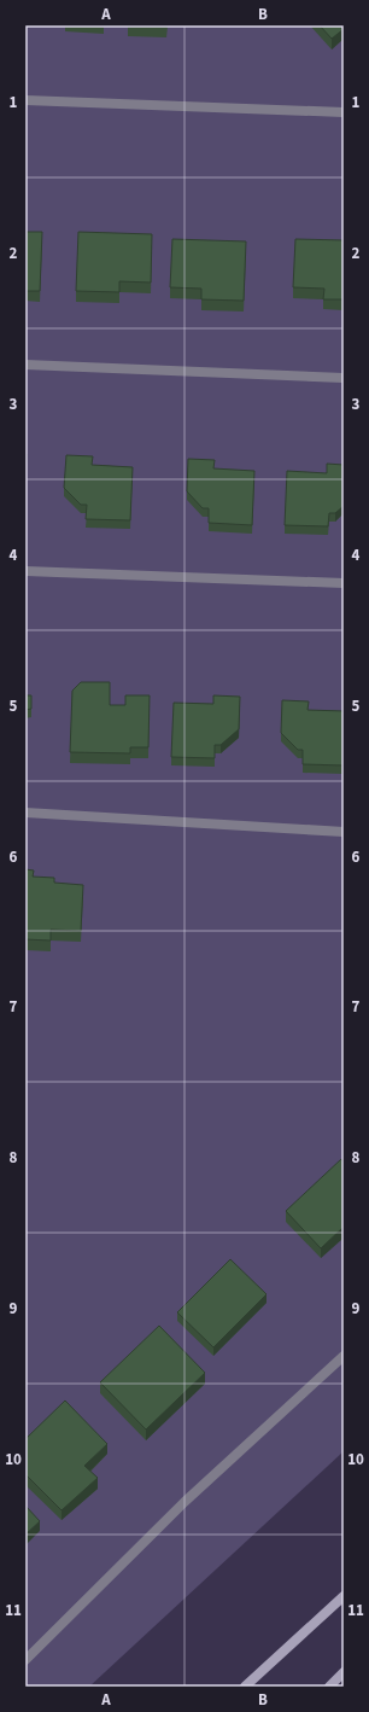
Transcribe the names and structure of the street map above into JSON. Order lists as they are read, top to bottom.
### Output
{
  "grid": {
    "columns": ["A", "B"],
    "rows": [
      "1",
      "2",
      "3",
      "4",
      "5",
      "6",
      "7",
      "8",
      "9",
      "10",
      "11"
    ]
  }
}
